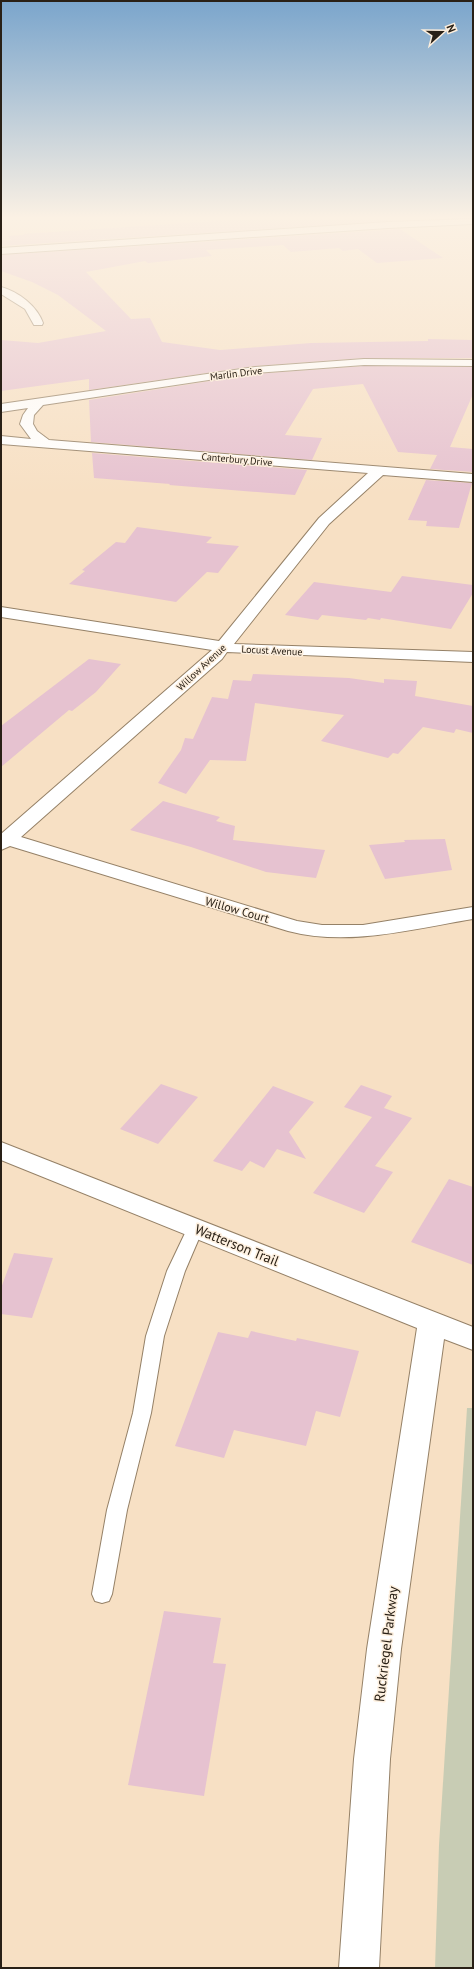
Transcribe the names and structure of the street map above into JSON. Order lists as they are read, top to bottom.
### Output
{
  "streets": {
    "street": [
      "Marlin Drive",
      "Canterbury Drive",
      "Locust Avenue",
      "Willow Avenue",
      "Willow Court",
      "Watterson Trail",
      "Ruckriegel Parkway"
    ]
  },
  "crossings": [
    ["Canterbury Drive", "Willow Avenue"],
    ["Locust Avenue", "Willow Avenue"],
    ["Willow Avenue", "Willow Court"],
    ["Watterson Trail", "Ruckriegel Parkway"]
  ],
  "north": "right"
}
